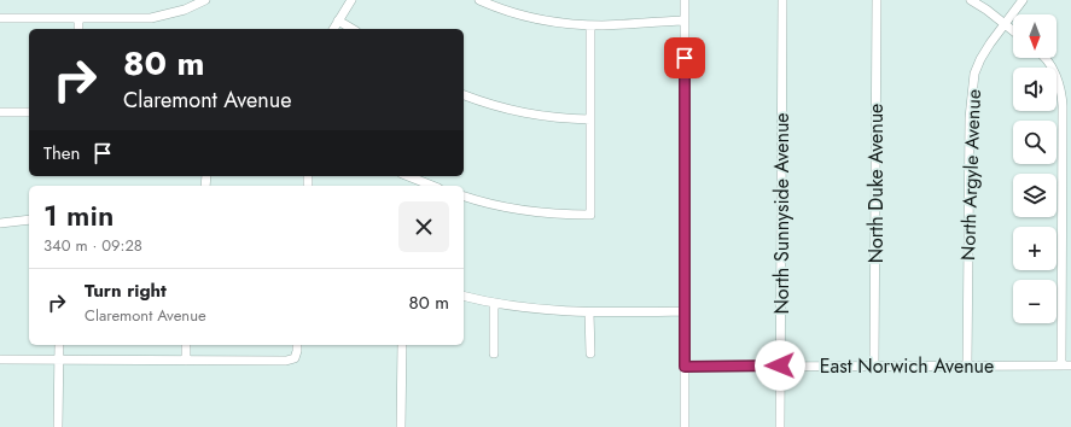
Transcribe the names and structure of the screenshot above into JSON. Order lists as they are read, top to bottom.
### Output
{
  "streets": {
    "street": [
      "North Argyle Avenue",
      "North Duke Avenue",
      "North Sunnyside Avenue",
      "East Norwich Avenue"
    ]
  },
  "crossings": [
    ["North Argyle Avenue", "East Norwich Avenue"],
    ["North Duke Avenue", "East Norwich Avenue"],
    ["North Sunnyside Avenue", "East Norwich Avenue"]
  ],
  "north": "bottom",
  "page": {
    "map_buttons": ["+", "−"],
    "turn": ["80 m", "Claremont Avenue"],
    "then": "Then",
    "heading": ["1 min", "340 m · 09:28"],
    "list": [
      {
        "name": "Turn right",
        "note": "Claremont Avenue",
        "value": "80 m"
      }
    ]
  }
}
